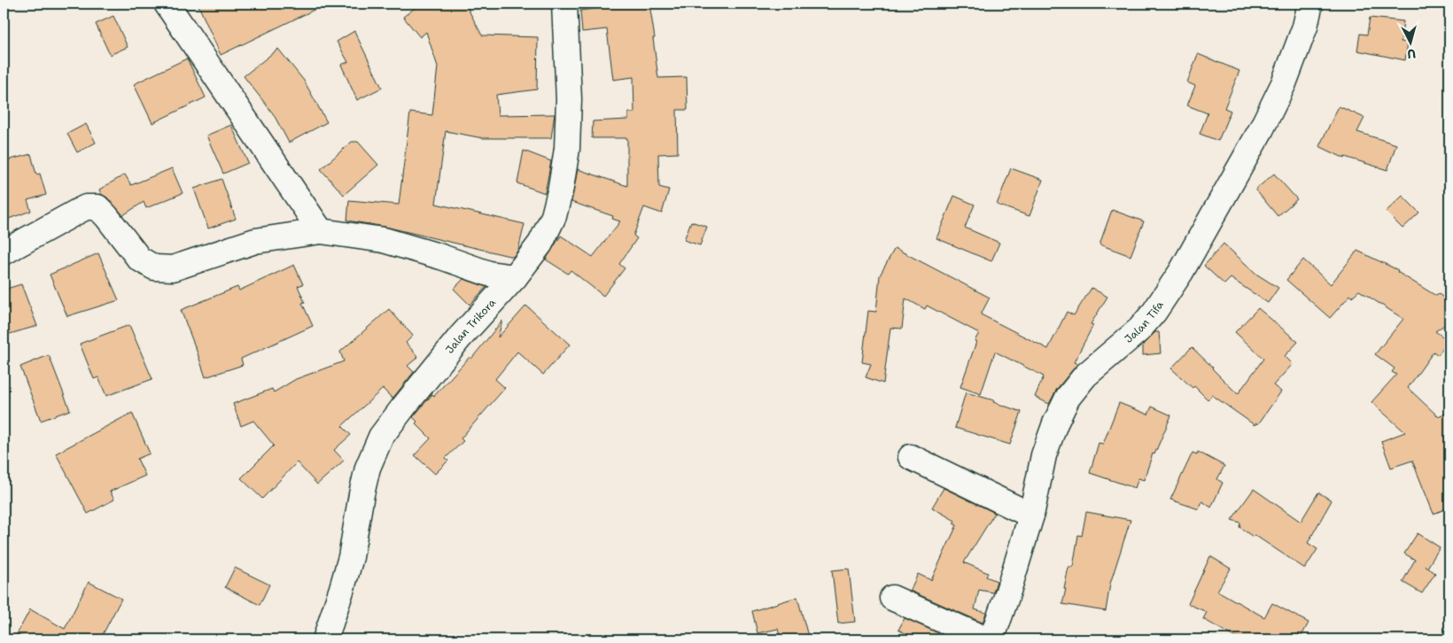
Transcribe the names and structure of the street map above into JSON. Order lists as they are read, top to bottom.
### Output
{
  "streets": {
    "street": ["Jalan Tifa", "Jalan Trikora"]
  },
  "north": "bottom"
}
